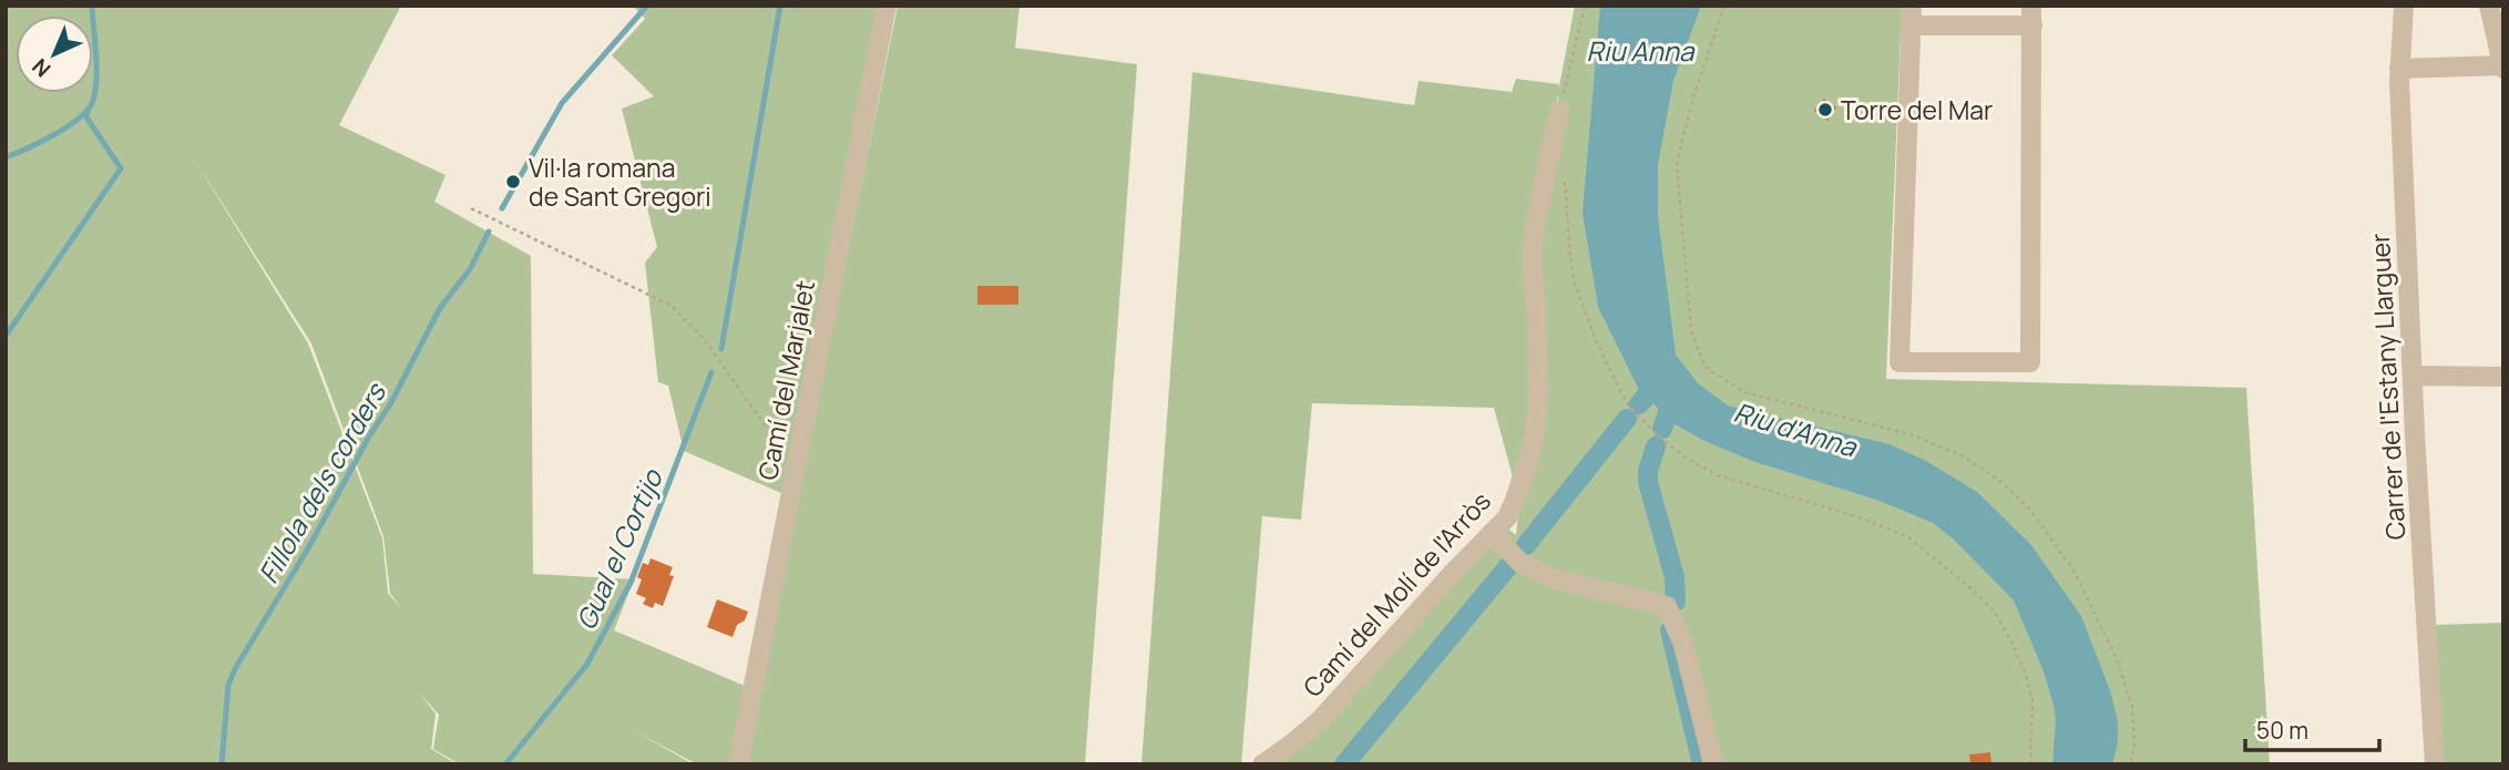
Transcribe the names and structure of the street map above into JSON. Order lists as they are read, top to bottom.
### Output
{
  "streets": {
    "street": ["Camí del Marjalet", "Carrer de l'Estany Llarguer", "Camí del Molí de l'Arròs"]
  },
  "water": [
    "Riu Anna",
    "Riu d'Anna",
    "Fillola dels corders",
    "Gual el Cortijo"
  ],
  "places": ["Torre del Mar", "Vil·la romana de Sant Gregori"],
  "scale_bar": "50 m",
  "north": "bottom left"
}
